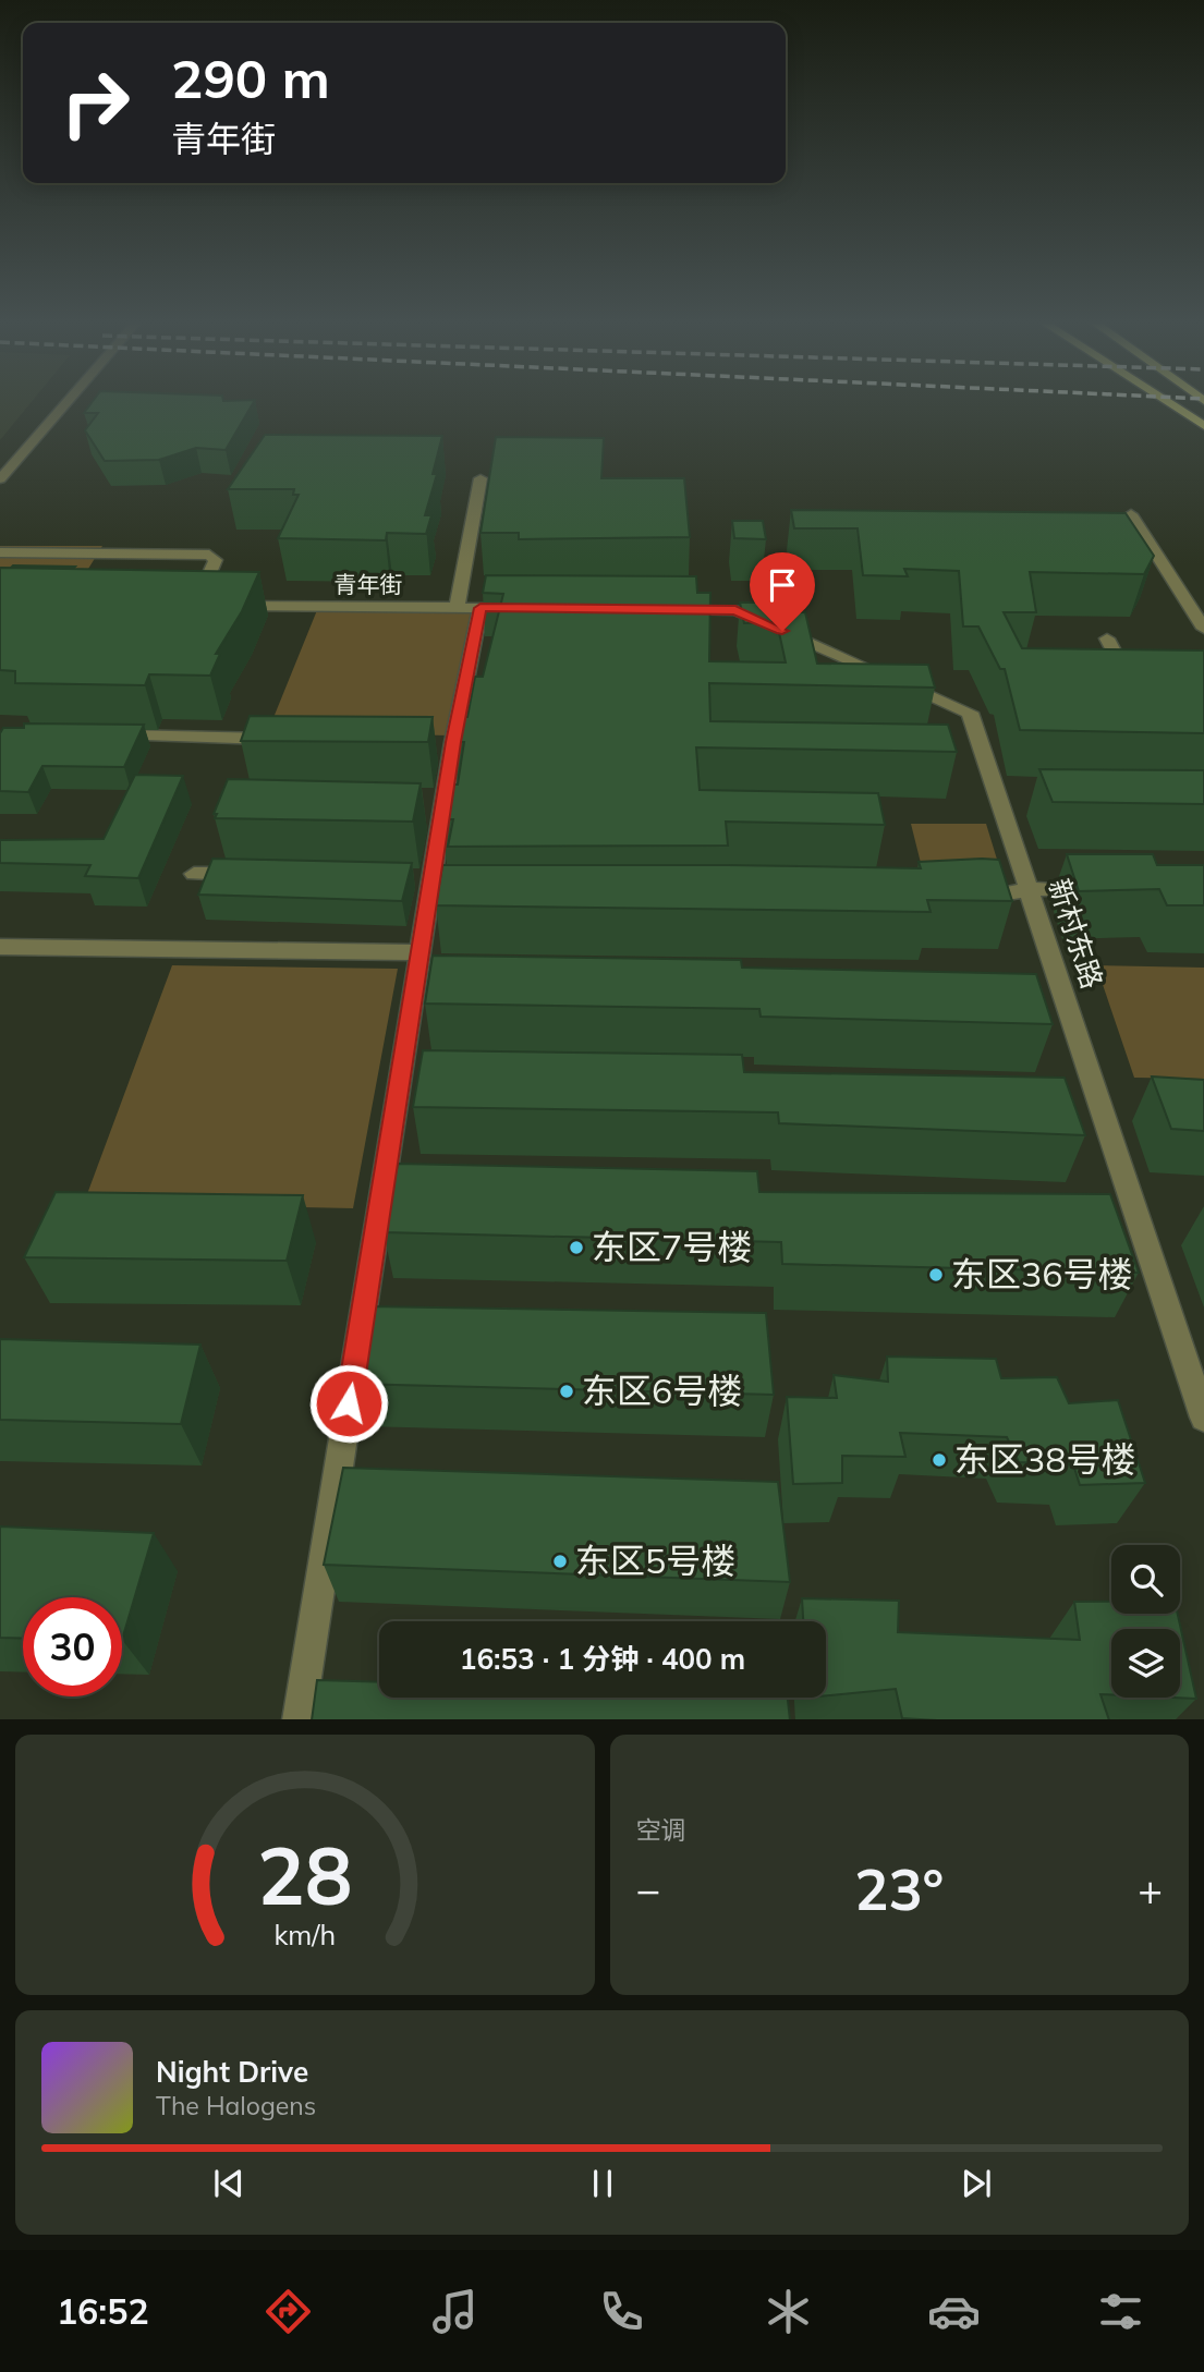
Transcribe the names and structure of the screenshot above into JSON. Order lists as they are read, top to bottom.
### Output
{
  "streets": {
    "street": ["青年街", "新村东路"]
  },
  "places": [
    "东区7号楼",
    "东区36号楼",
    "东区6号楼",
    "东区38号楼",
    "东区5号楼"
  ],
  "page": {
    "turn": ["290 m", "青年街"],
    "limit": "30",
    "trip": "16:53 · 1 分钟 · 400 m",
    "tile": "空调",
    "heat": ["−", "23°", "+"],
    "song": ["Night Drive", "The Halogens"],
    "tabs": "16:52",
    "gauge": ["28", "km/h"]
  }
}
